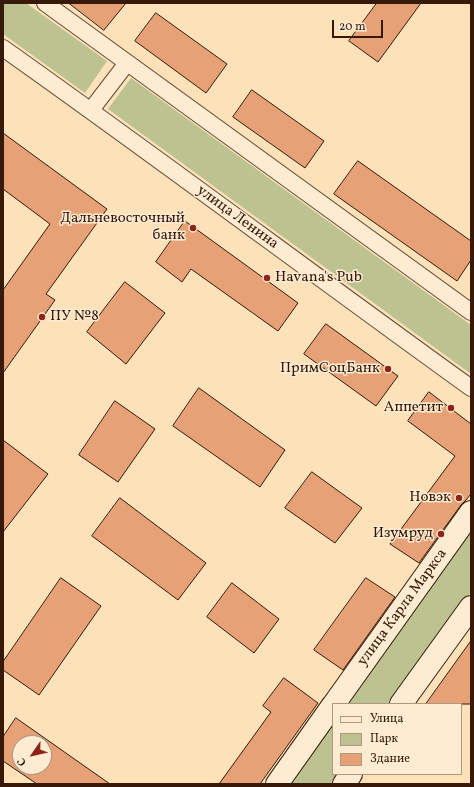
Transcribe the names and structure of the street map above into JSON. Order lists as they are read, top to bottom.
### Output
{
  "streets": {
    "street": ["улица Ленина", "улица Карла Маркса"]
  },
  "places": [
    "Дальневосточный банк",
    "Havana's Pub",
    "ПУ №8",
    "ПримСоцБанк",
    "Аппетит",
    "Новэк",
    "Изумруд"
  ],
  "legend": ["Улица", "Парк", "Здание"],
  "scale_bar": "20 m",
  "north": "bottom left"
}
